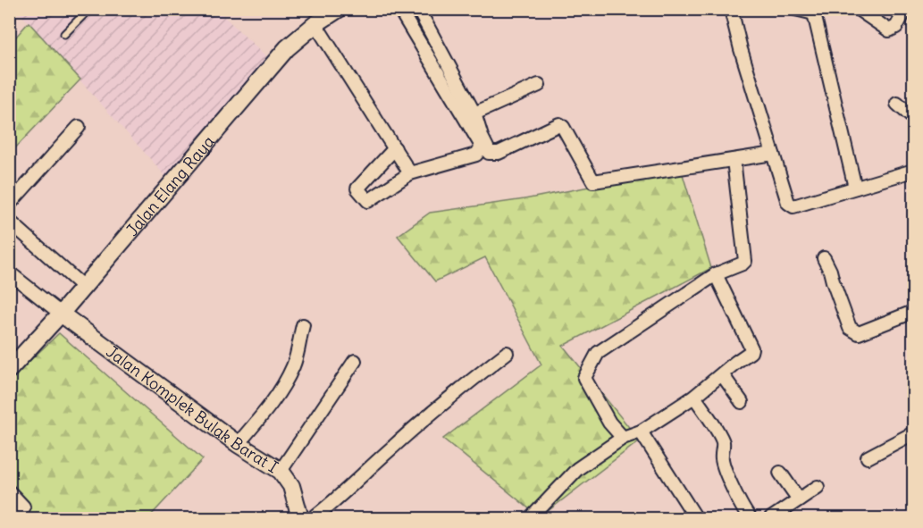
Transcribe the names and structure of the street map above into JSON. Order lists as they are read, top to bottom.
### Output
{
  "streets": {
    "street": ["Jalan Elang Raya", "Jalan Komplek Bulak Barat I"]
  },
  "crossings": [
    ["Jalan Elang Raya", "Jalan Komplek Bulak Barat I"]
  ]
}
